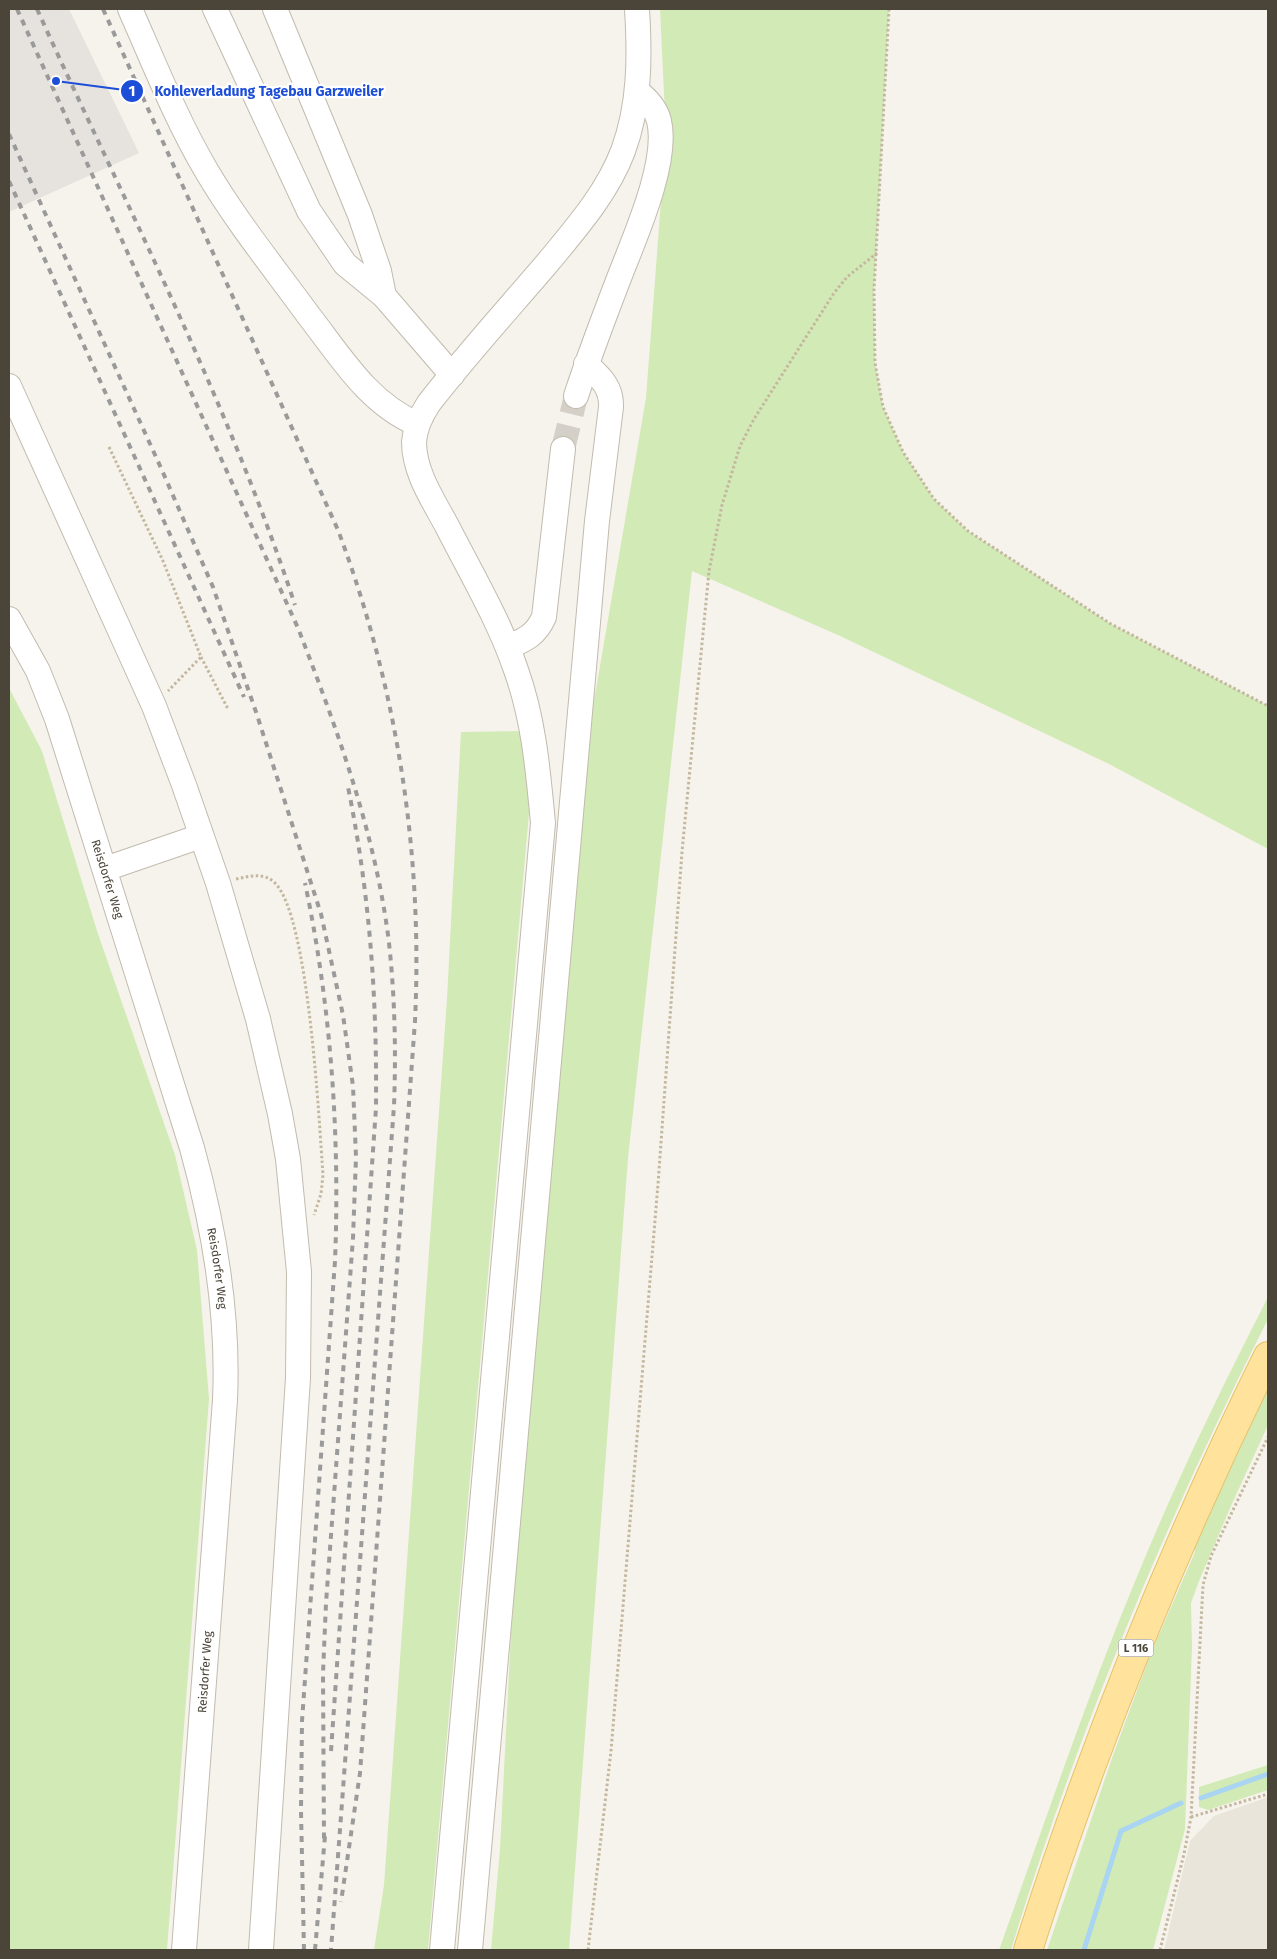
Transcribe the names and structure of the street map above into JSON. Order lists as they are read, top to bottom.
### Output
{
  "streets": {
    "main road": ["L 116"],
    "street": ["Reisdorfer Weg"]
  },
  "places": ["Kohleverladung Tagebau Garzweiler"]
}
